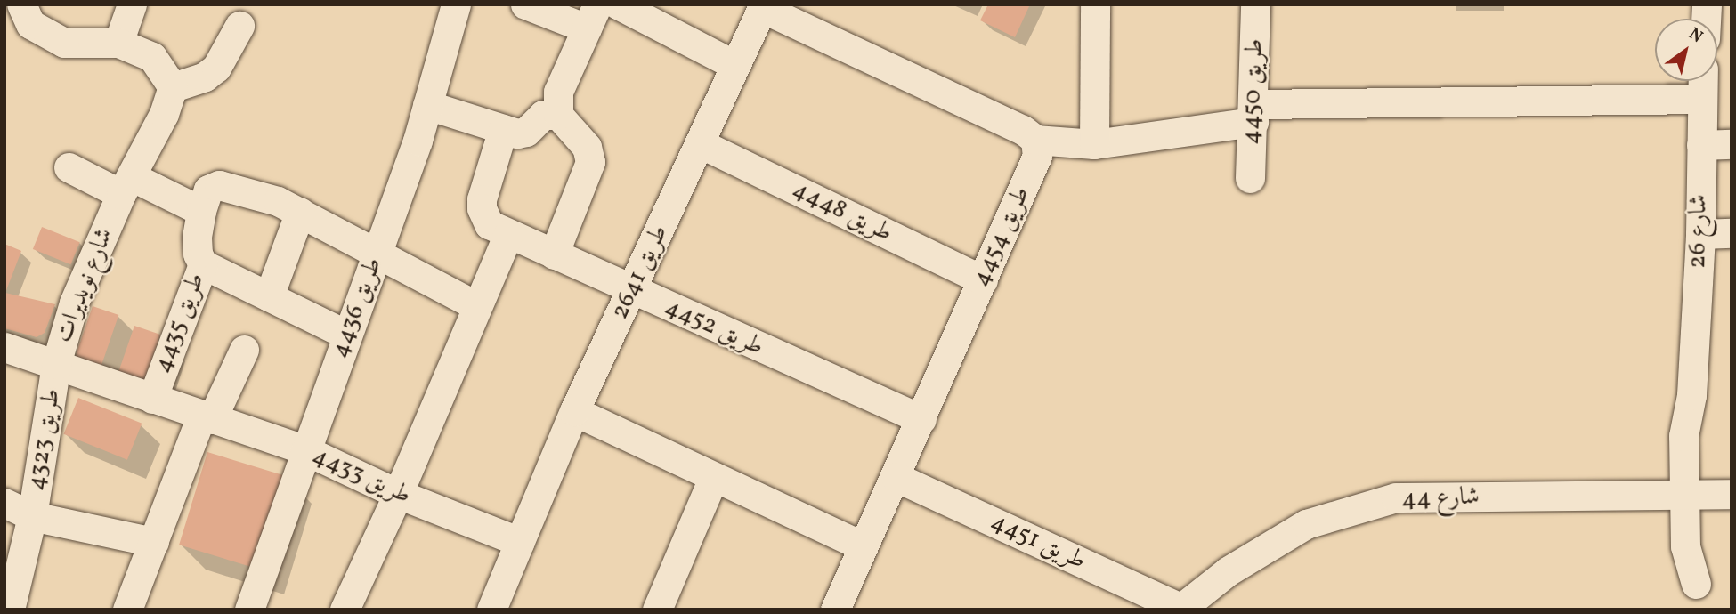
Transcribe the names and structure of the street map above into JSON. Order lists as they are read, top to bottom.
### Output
{
  "streets": {
    "street": [
      "طريق 4450",
      "طريق 4448",
      "شارع 26",
      "طريق 4454",
      "طريق 2641",
      "شارع نويديرات",
      "طريق 4436",
      "طريق 4435",
      "طريق 4452",
      "طريق 4323",
      "طريق 4433",
      "شارع 44",
      "طريق 4451"
    ]
  },
  "crossings": [
    ["طريق 4448", "طريق 4454"],
    ["طريق 4448", "طريق 2641"],
    ["شارع 26", "شارع 44"],
    ["طريق 4454", "طريق 4452"],
    ["طريق 4454", "طريق 4451"],
    ["طريق 2641", "طريق 4452"],
    ["طريق 2641", "طريق 4433"],
    ["شارع نويديرات", "طريق 4435"],
    ["شارع نويديرات", "طريق 4323"],
    ["شارع نويديرات", "طريق 4433"],
    ["طريق 4436", "طريق 4433"],
    ["شارع 44", "طريق 4451"]
  ],
  "north": "top right"
}
